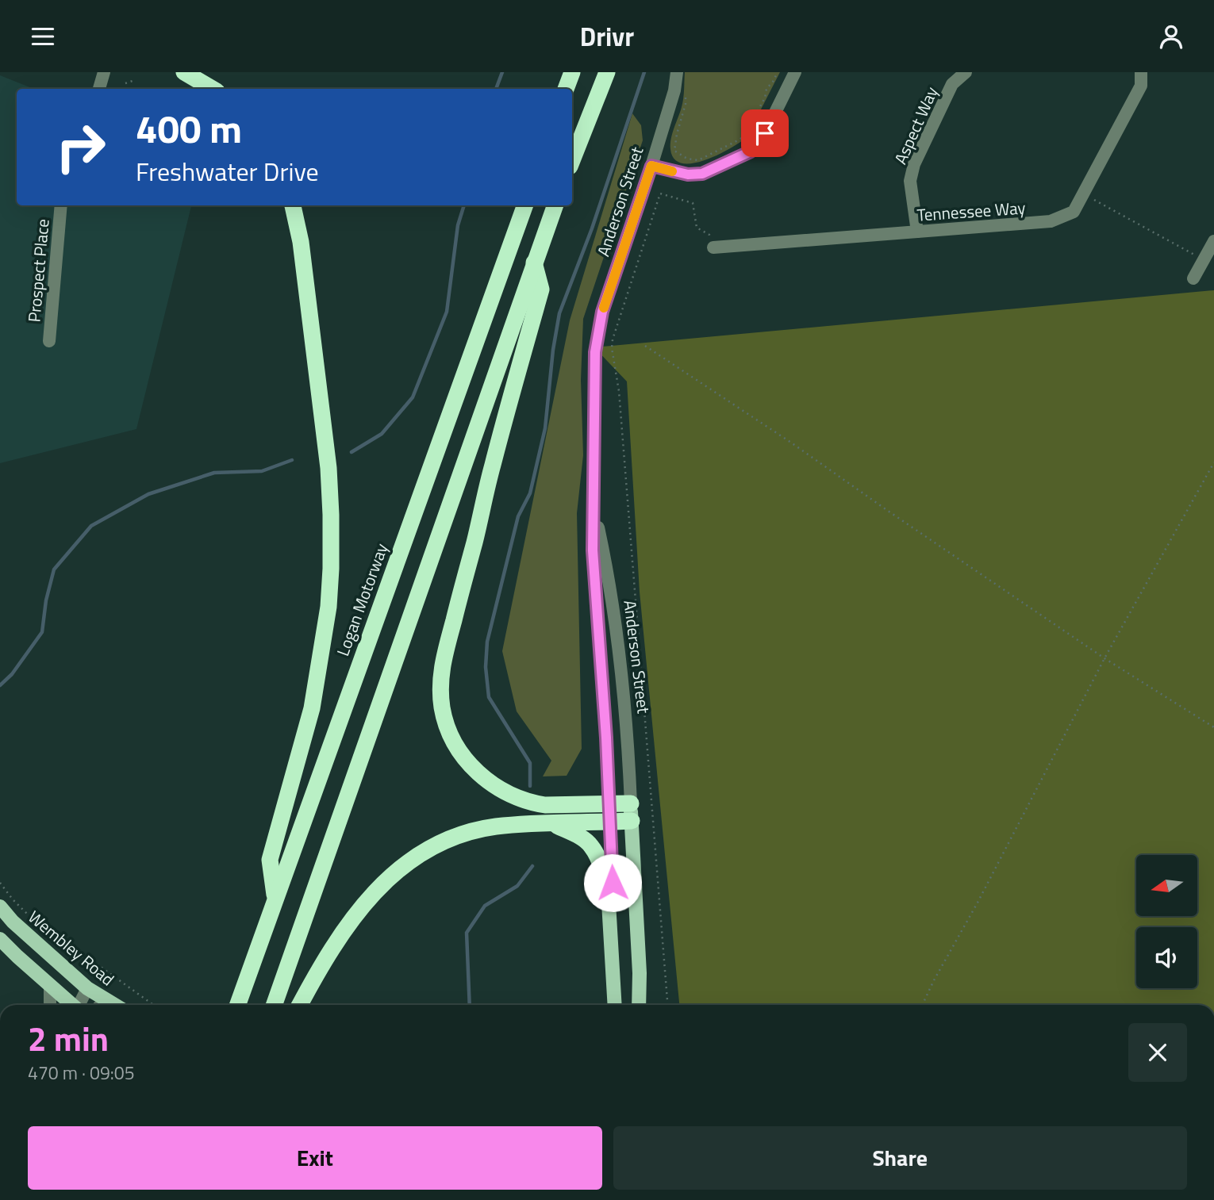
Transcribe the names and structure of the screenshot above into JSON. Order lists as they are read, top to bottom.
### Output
{
  "streets": {
    "highway": ["Logan Motorway"],
    "main road": ["Anderson Street", "Wembley Road"],
    "street": ["Aspect Way", "Tennessee Way", "Prospect Place"]
  },
  "crossings": [
    ["Aspect Way", "Tennessee Way"]
  ],
  "north": "left",
  "page": {
    "header": "Drivr",
    "turn": ["400 m", "Freshwater Drive"],
    "heading": ["2 min", "470 m · 09:05"],
    "buttons": ["Exit", "Share"]
  }
}
